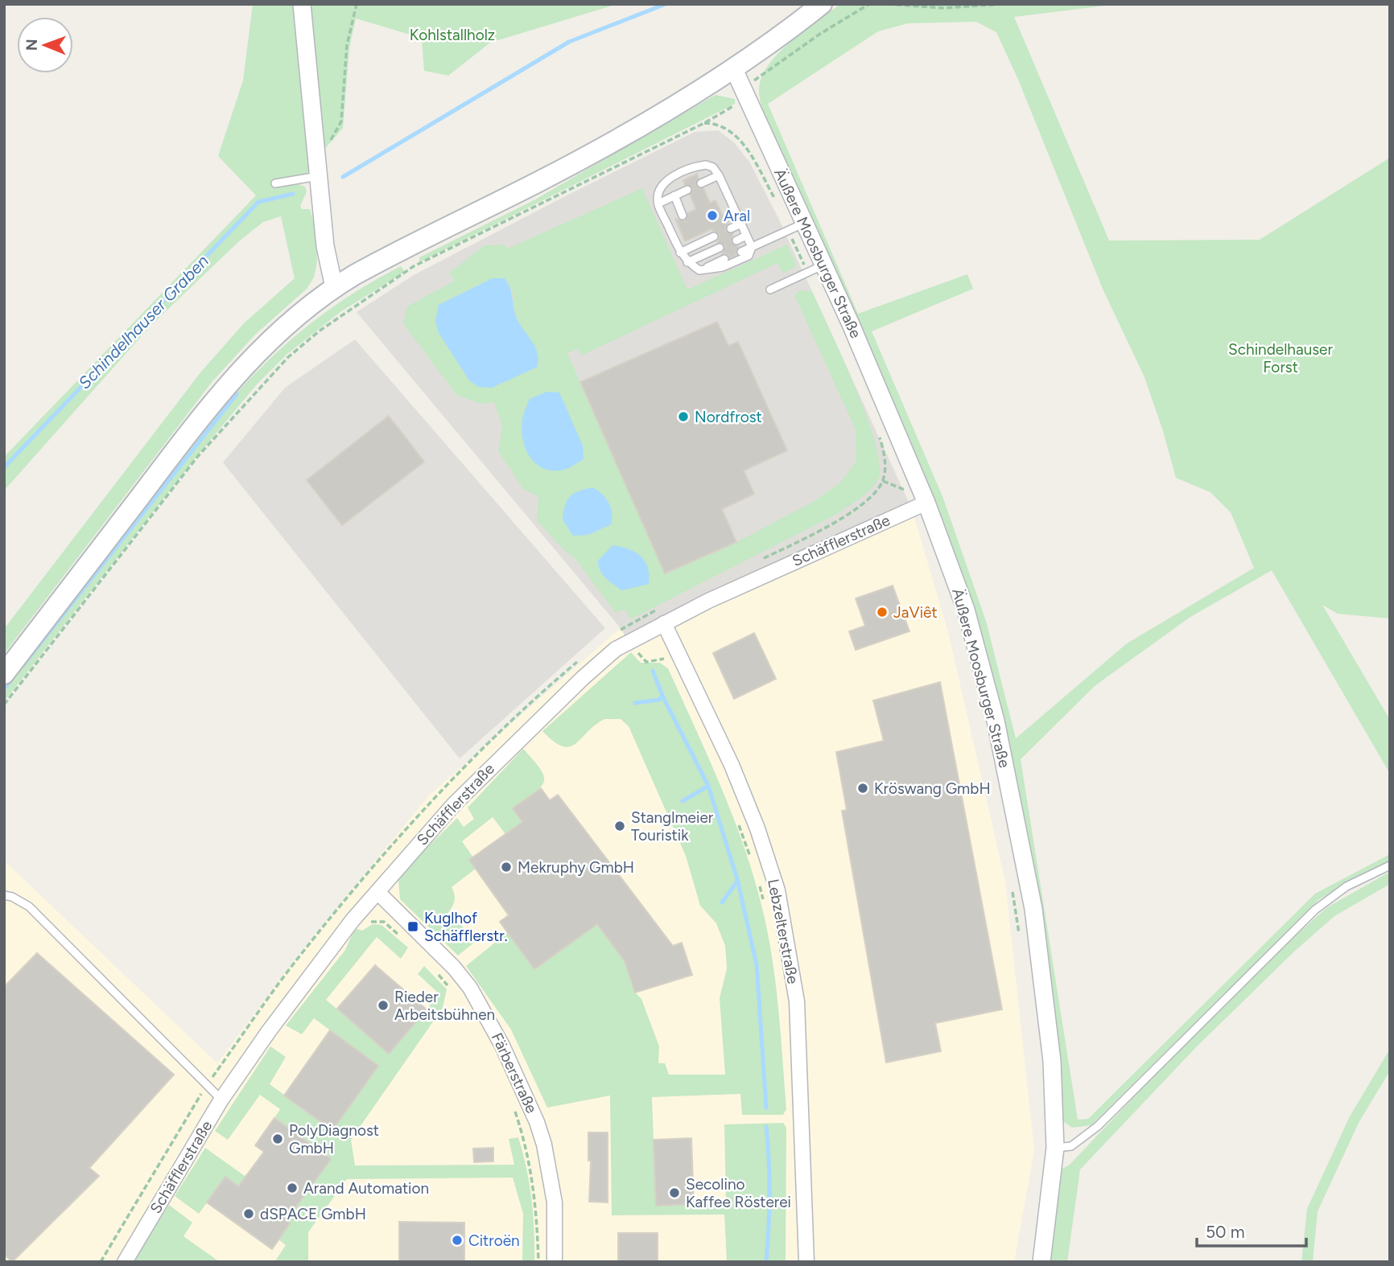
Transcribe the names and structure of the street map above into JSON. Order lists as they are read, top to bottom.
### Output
{
  "streets": {
    "street": [
      "Äußere Moosburger Straße",
      "Schäfflerstraße",
      "Lebzelterstraße",
      "Färberstraße"
    ]
  },
  "crossings": [
    ["Äußere Moosburger Straße", "Schäfflerstraße"],
    ["Schäfflerstraße", "Lebzelterstraße"],
    ["Schäfflerstraße", "Färberstraße"]
  ],
  "water": ["Schindelhauser Graben"],
  "parks": ["Kohlstallholz", "Schindelhauser Forst"],
  "places": {
    "other": [
      "Aral",
      "Nordfrost",
      "JaViêt",
      "Kröswang GmbH",
      "Stanglmeier Touristik",
      "Mekruphy GmbH",
      "Rieder Arbeitsbühnen",
      "PolyDiagnost GmbH",
      "Arand Automation",
      "Secolino Kaffee Rösterei",
      "dSPACE GmbH",
      "Citroën"
    ],
    "transit": ["Kuglhof Schäfflerstr."]
  },
  "scale_bar": "50 m",
  "north": "left"
}
